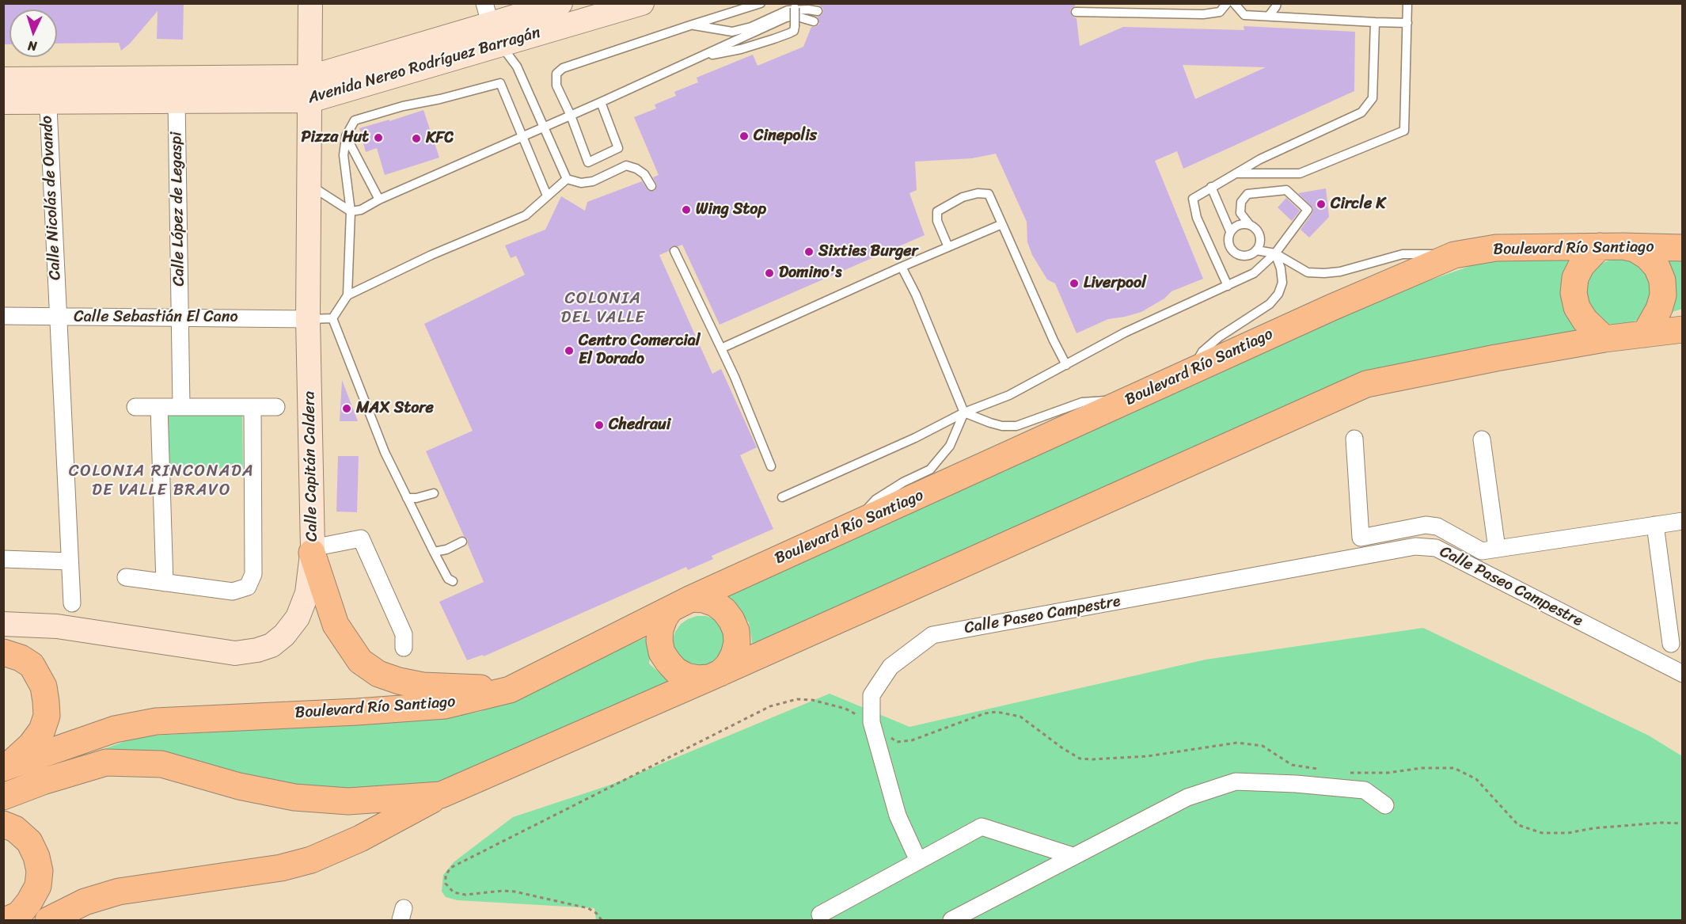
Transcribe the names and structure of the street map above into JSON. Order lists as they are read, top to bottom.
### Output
{
  "streets": {
    "main road": ["Boulevard Río Santiago"],
    "street": [
      "Avenida Nereo Rodríguez Barragán",
      "Calle Nicolás de Ovando",
      "Calle López de Legaspi",
      "Calle Sebastián El Cano",
      "Calle Capitán Caldera",
      "Calle Paseo Campestre"
    ]
  },
  "crossings": [
    ["Avenida Nereo Rodríguez Barragán", "Calle Nicolás de Ovando"],
    ["Avenida Nereo Rodríguez Barragán", "Calle López de Legaspi"],
    ["Avenida Nereo Rodríguez Barragán", "Calle Capitán Caldera"],
    ["Calle Nicolás de Ovando", "Calle Sebastián El Cano"],
    ["Calle López de Legaspi", "Calle Sebastián El Cano"],
    ["Calle Sebastián El Cano", "Calle Capitán Caldera"]
  ],
  "districts": ["COLONIA DEL VALLE", "COLONIA RINCONADA DE VALLE BRAVO"],
  "places": [
    "Cinepolis",
    "Pizza Hut",
    "KFC",
    "Circle K",
    "Wing Stop",
    "Sixties Burger",
    "Domino's",
    "Liverpool",
    "Centro Comercial El Dorado",
    "MAX Store",
    "Chedraui"
  ],
  "north": "bottom"
}
